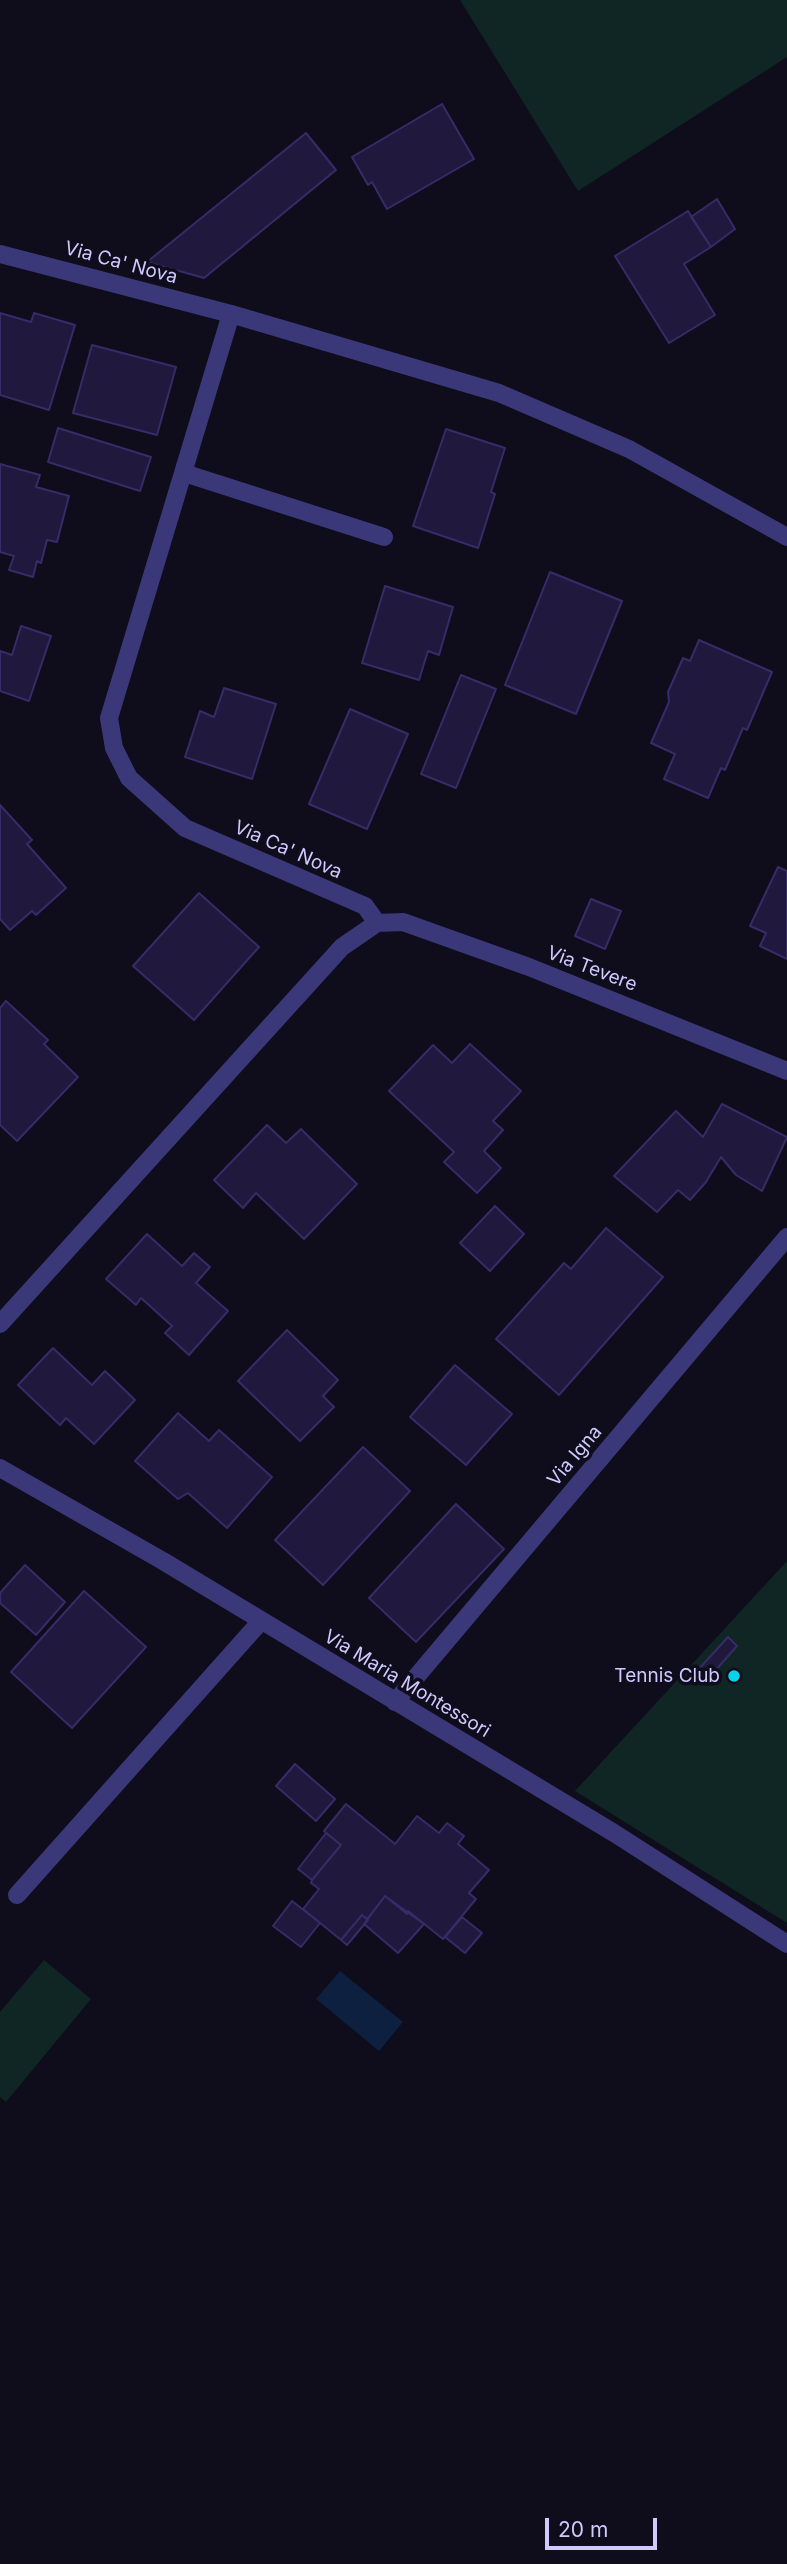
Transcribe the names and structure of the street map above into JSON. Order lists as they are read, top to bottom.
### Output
{
  "streets": {
    "street": [
      "Via Ca' Nova",
      "Via Tevere",
      "Via Igna",
      "Via Maria Montessori"
    ]
  },
  "crossings": [
    ["Via Ca' Nova", "Via Tevere"],
    ["Via Igna", "Via Maria Montessori"]
  ],
  "places": ["Tennis Club"],
  "scale_bar": "20 m"
}
